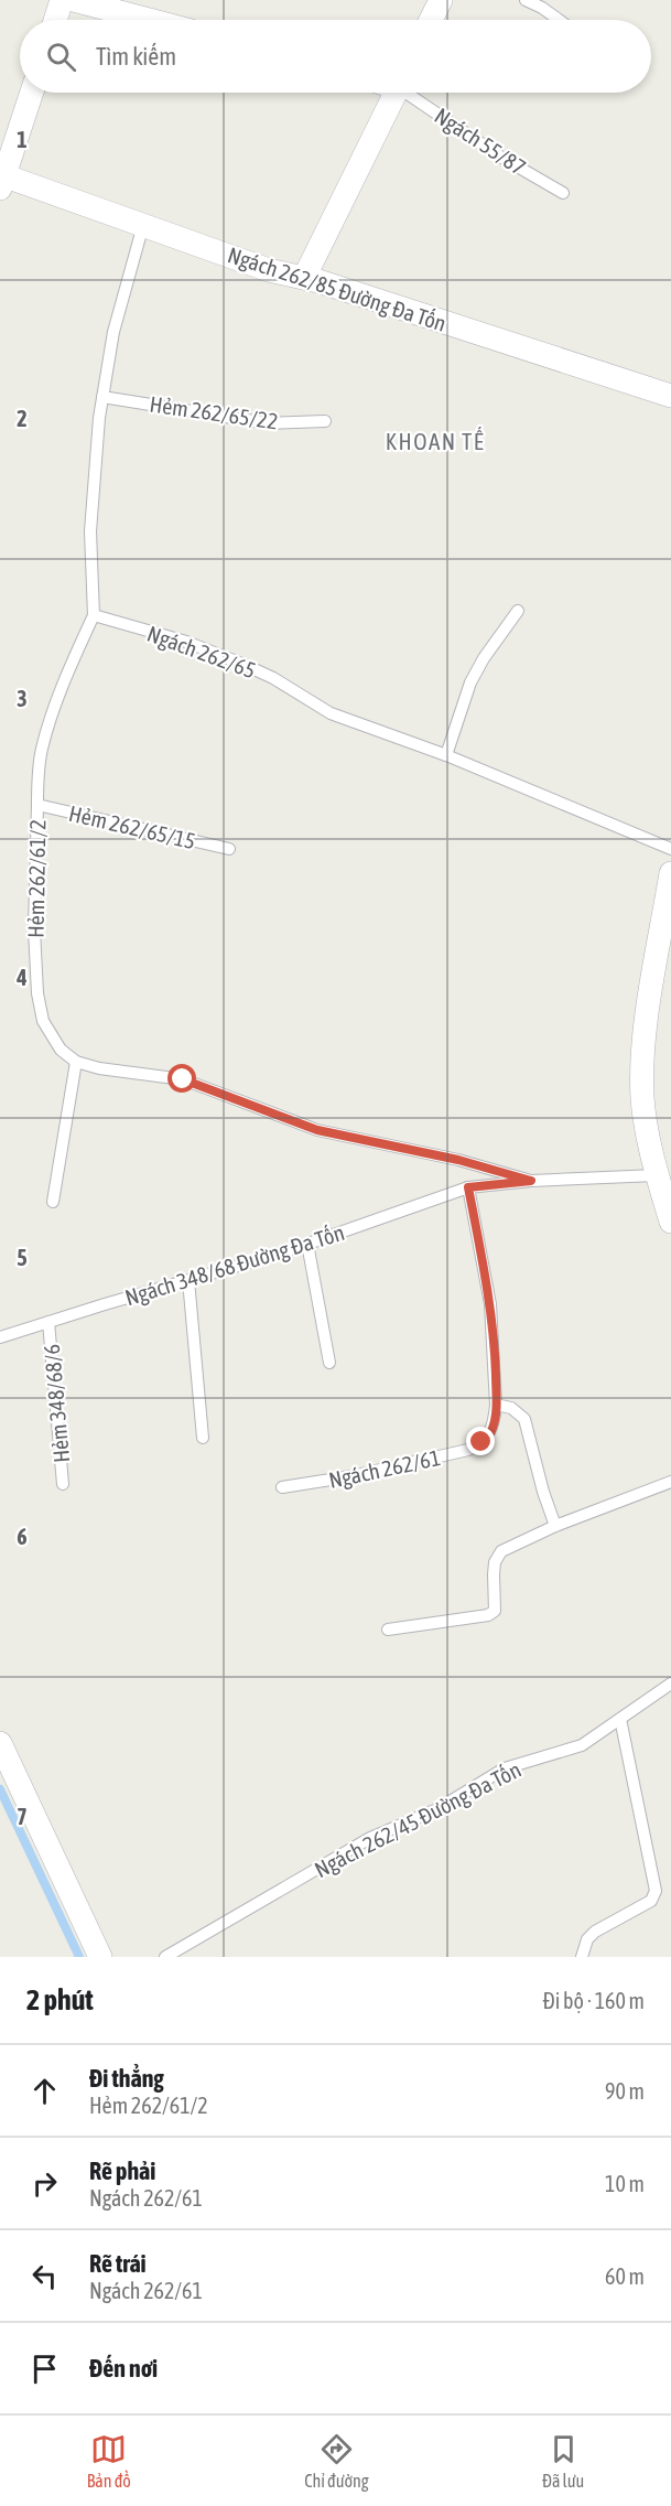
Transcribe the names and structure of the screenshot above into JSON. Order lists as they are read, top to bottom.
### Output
{
  "streets": {
    "street": ["Ngách 262/85 Đường Đa Tốn"],
    "lane": [
      "Ngách 55/87",
      "Hẻm 262/65/22",
      "Ngách 262/65",
      "Hẻm 262/65/15",
      "Hẻm 262/61/2",
      "Ngách 348/68 Đường Đa Tốn",
      "Hẻm 348/68/6",
      "Ngách 262/61",
      "Ngách 262/45 Đường Đa Tốn"
    ]
  },
  "crossings": [
    ["Hẻm 262/65/15", "Hẻm 262/61/2"],
    ["Ngách 348/68 Đường Đa Tốn", "Hẻm 348/68/6"],
    ["Ngách 348/68 Đường Đa Tốn", "Ngách 262/61"]
  ],
  "districts": ["KHOAN TẾ"],
  "page": {
    "search": "Tìm kiếm",
    "heading": ["2 phút", "Đi bộ · 160 m"],
    "list": [
      ["Đi thẳng", "Hẻm 262/61/2", "90 m"],
      ["Rẽ phải", "Ngách 262/61", "10 m"],
      ["Rẽ trái", "Ngách 262/61", "60 m"],
      "Đến nơi"
    ],
    "nav": ["Bản đồ", "Chỉ đường", "Đã lưu"]
  },
  "grid": {
    "rows": [
      "1",
      "2",
      "3",
      "4",
      "5",
      "6",
      "7"
    ]
  }
}
